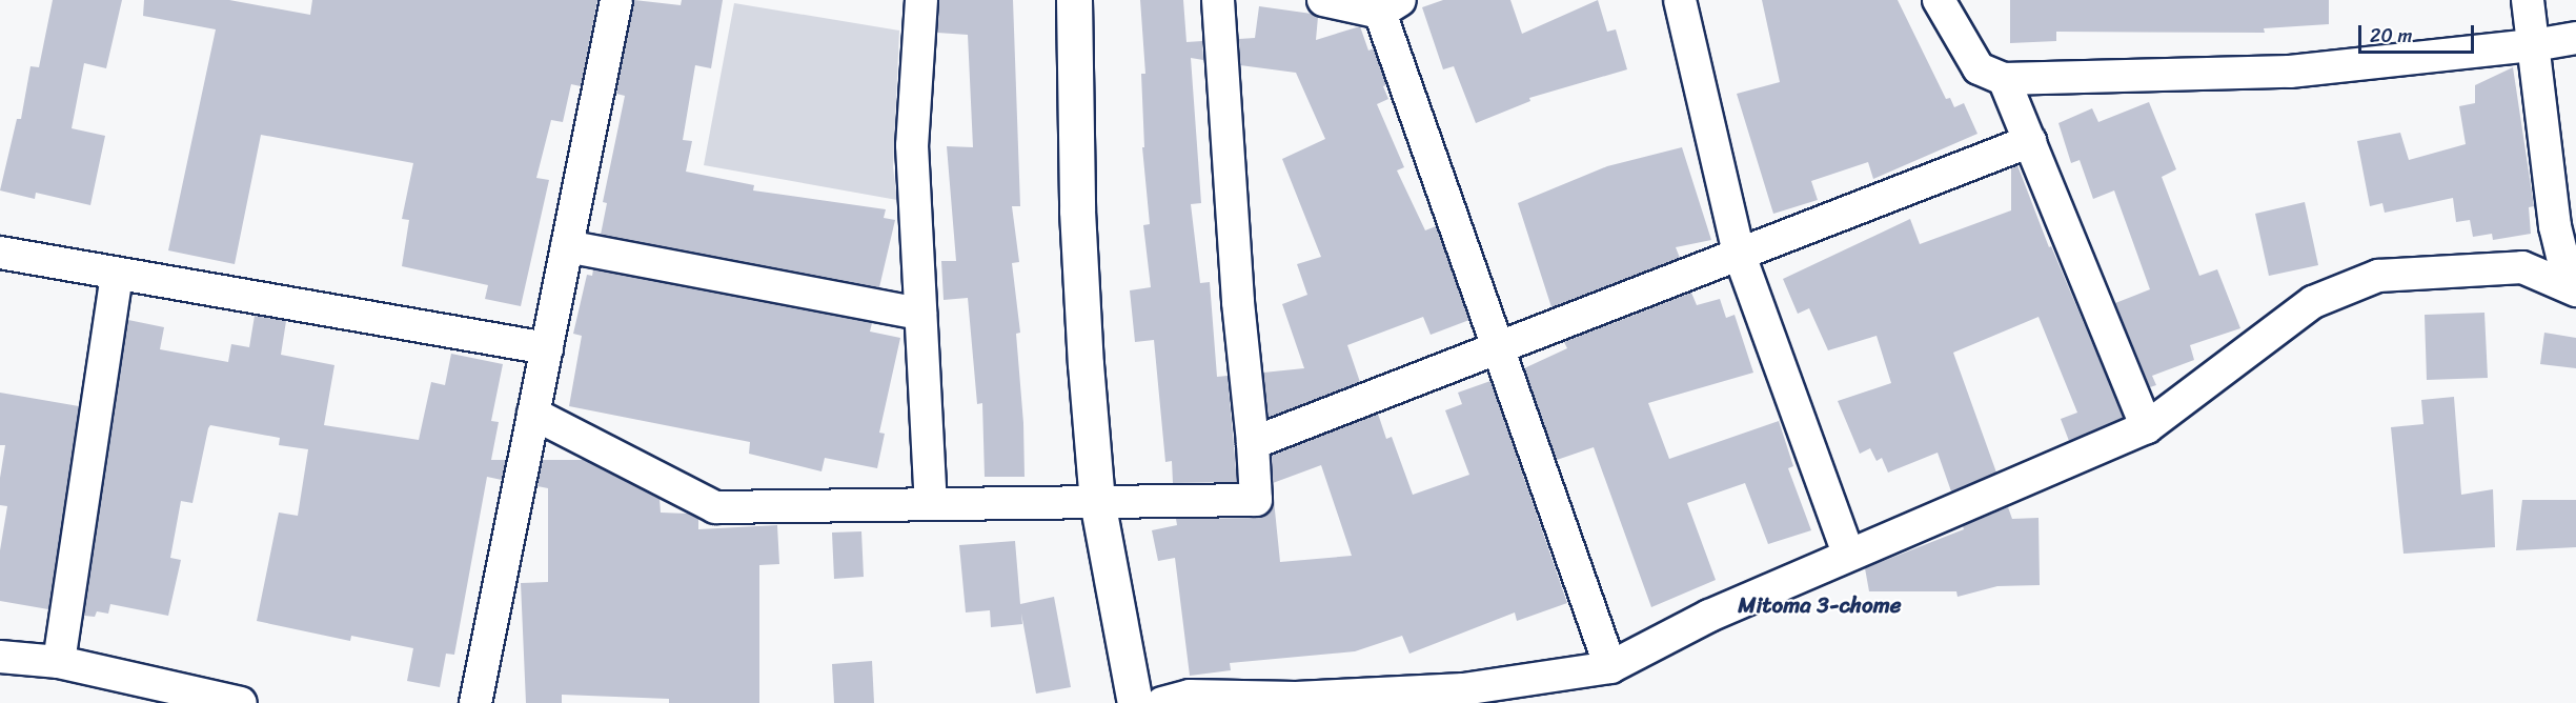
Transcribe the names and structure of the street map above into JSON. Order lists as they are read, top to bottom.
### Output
{
  "districts": ["Mitoma 3-chome"],
  "scale_bar": "20 m"
}
